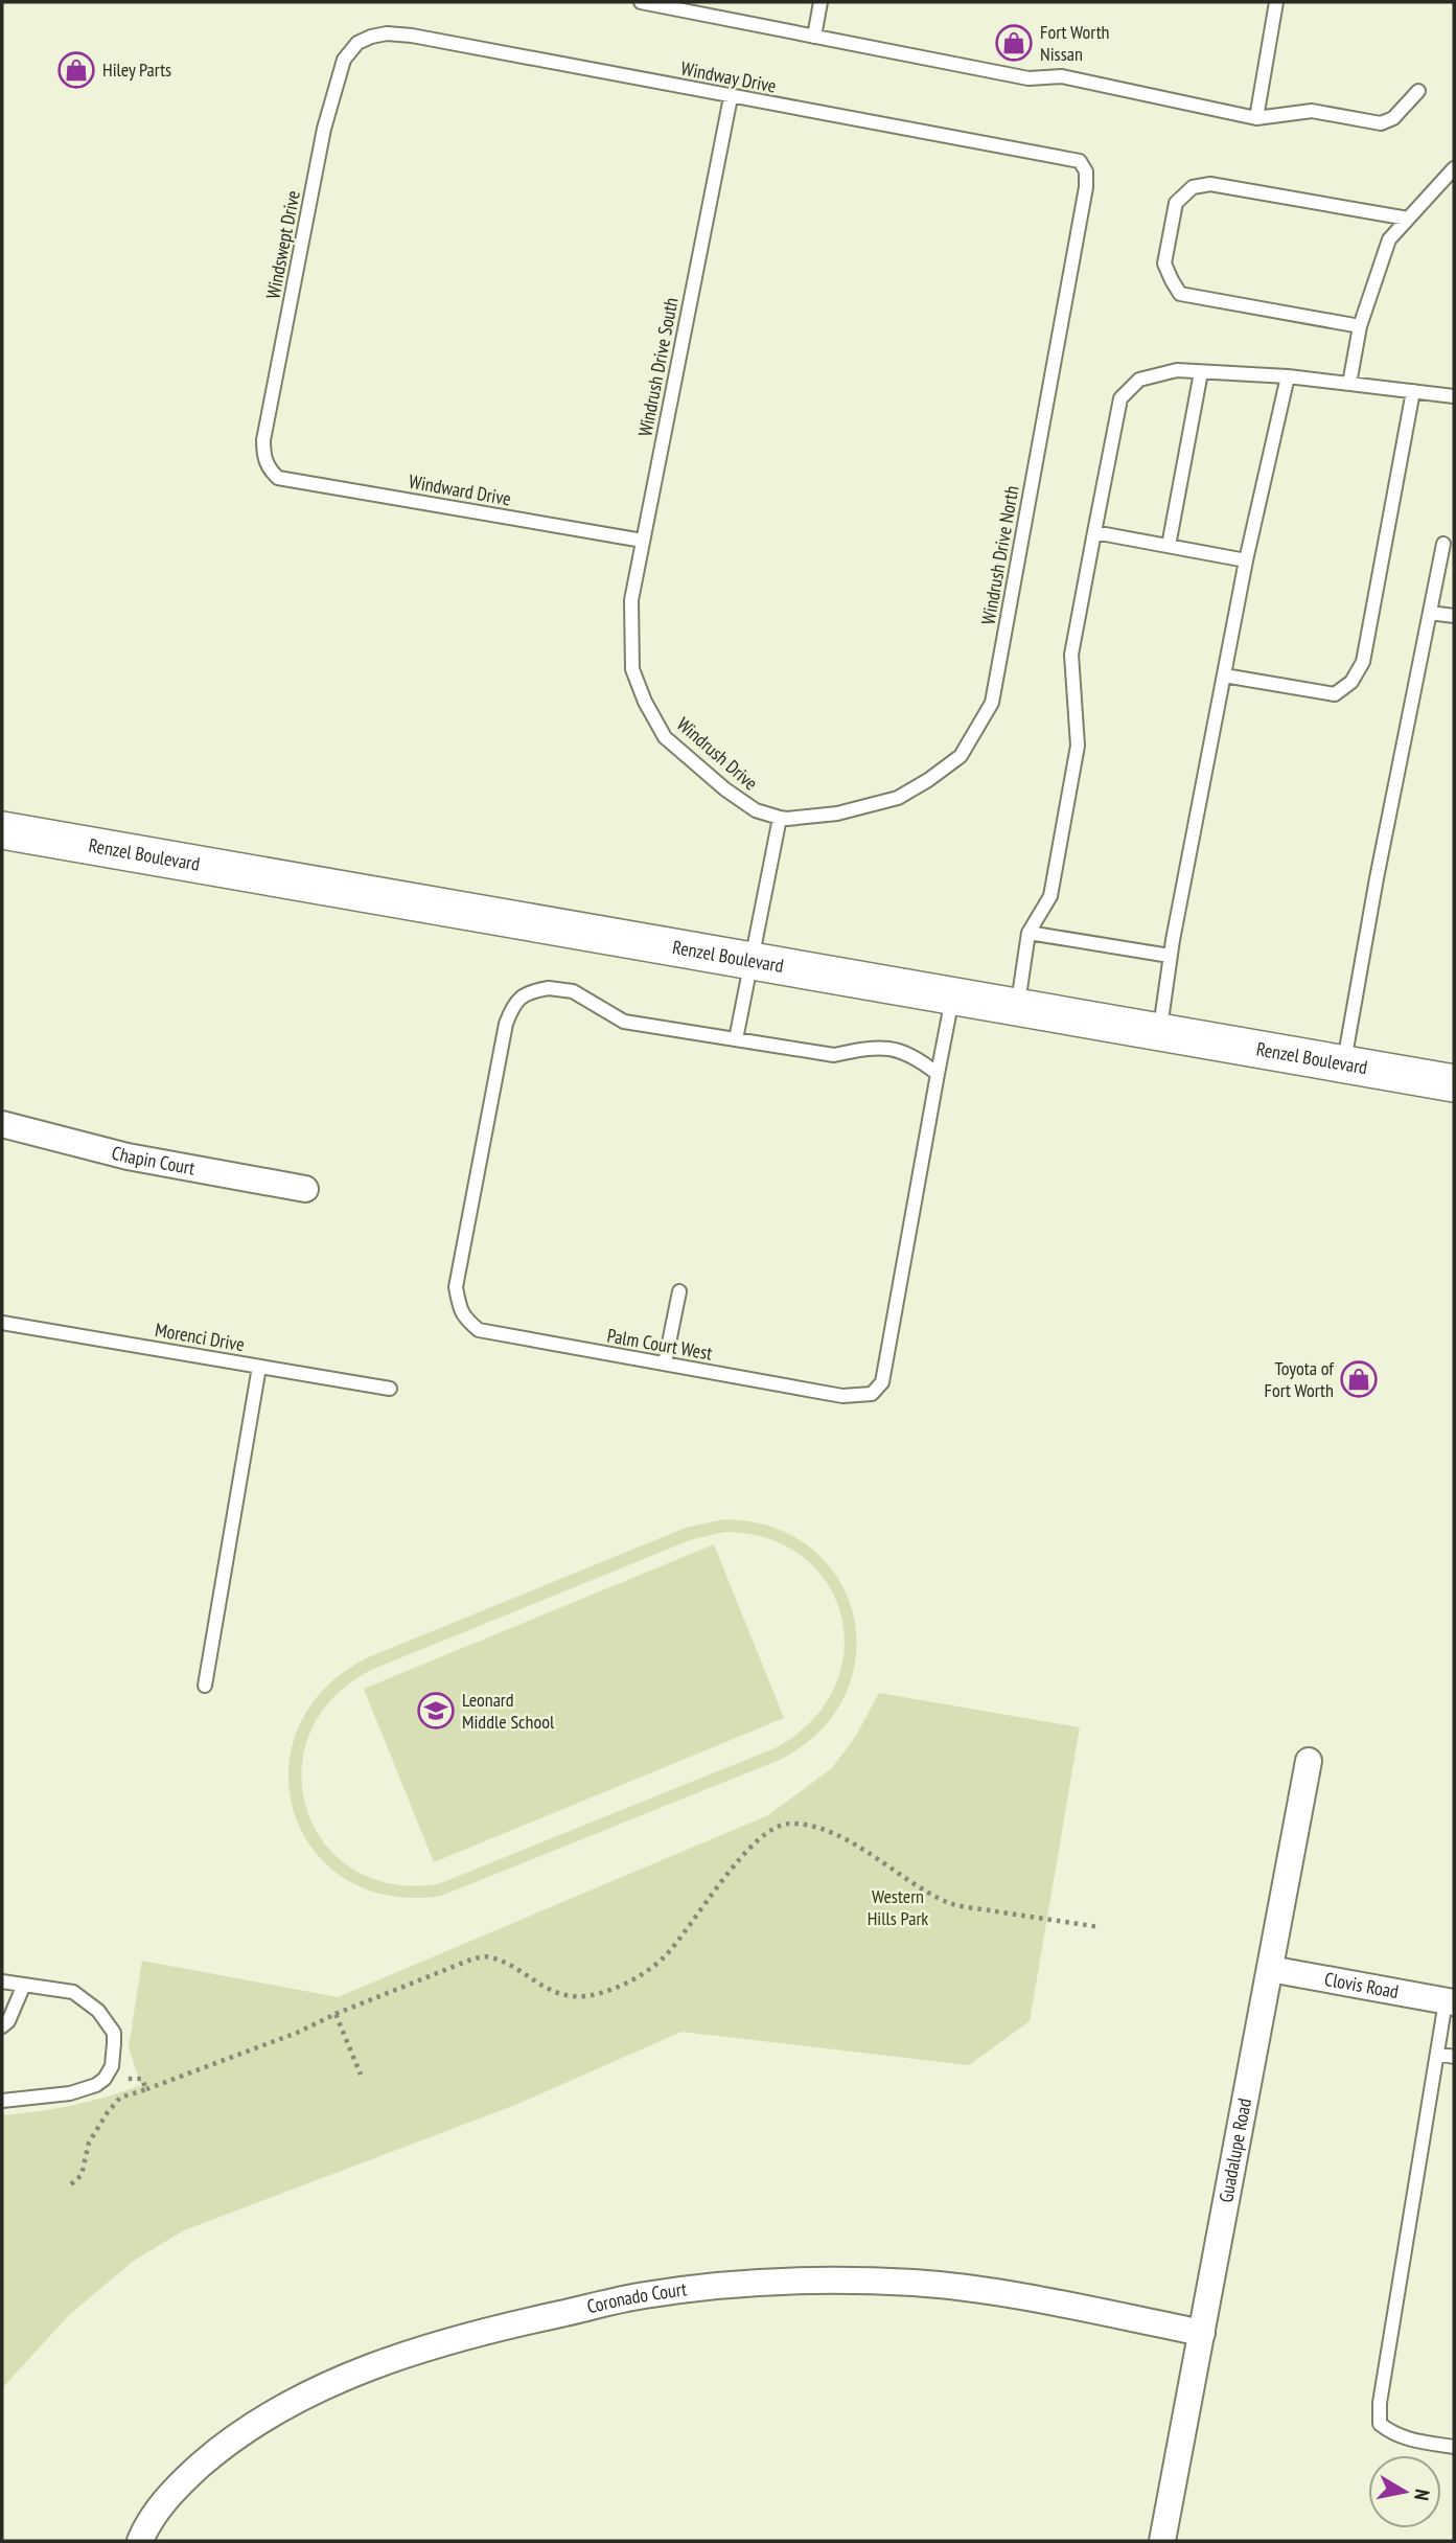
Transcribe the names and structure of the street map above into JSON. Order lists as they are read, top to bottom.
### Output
{
  "streets": {
    "street": [
      "Renzel Boulevard",
      "Chapin Court",
      "Clovis Road",
      "Guadalupe Road",
      "Coronado Court"
    ],
    "lane": [
      "Windway Drive",
      "Windswept Drive",
      "Windrush Drive South",
      "Windward Drive",
      "Windrush Drive North",
      "Windrush Drive",
      "Morenci Drive",
      "Palm Court West"
    ]
  },
  "crossings": [
    ["Windway Drive", "Windswept Drive"],
    ["Windway Drive", "Windrush Drive South"],
    ["Windway Drive", "Windrush Drive North"],
    ["Windswept Drive", "Windward Drive"],
    ["Windrush Drive South", "Windward Drive"],
    ["Windrush Drive South", "Windrush Drive"],
    ["Windrush Drive North", "Windrush Drive"],
    ["Clovis Road", "Guadalupe Road"],
    ["Guadalupe Road", "Coronado Court"]
  ],
  "parks": ["Western Hills Park"],
  "places": {
    "shop": ["Fort Worth Nissan", "Hiley Parts", "Toyota of Fort Worth"],
    "school or university": ["Leonard Middle School"]
  },
  "north": "right"
}
